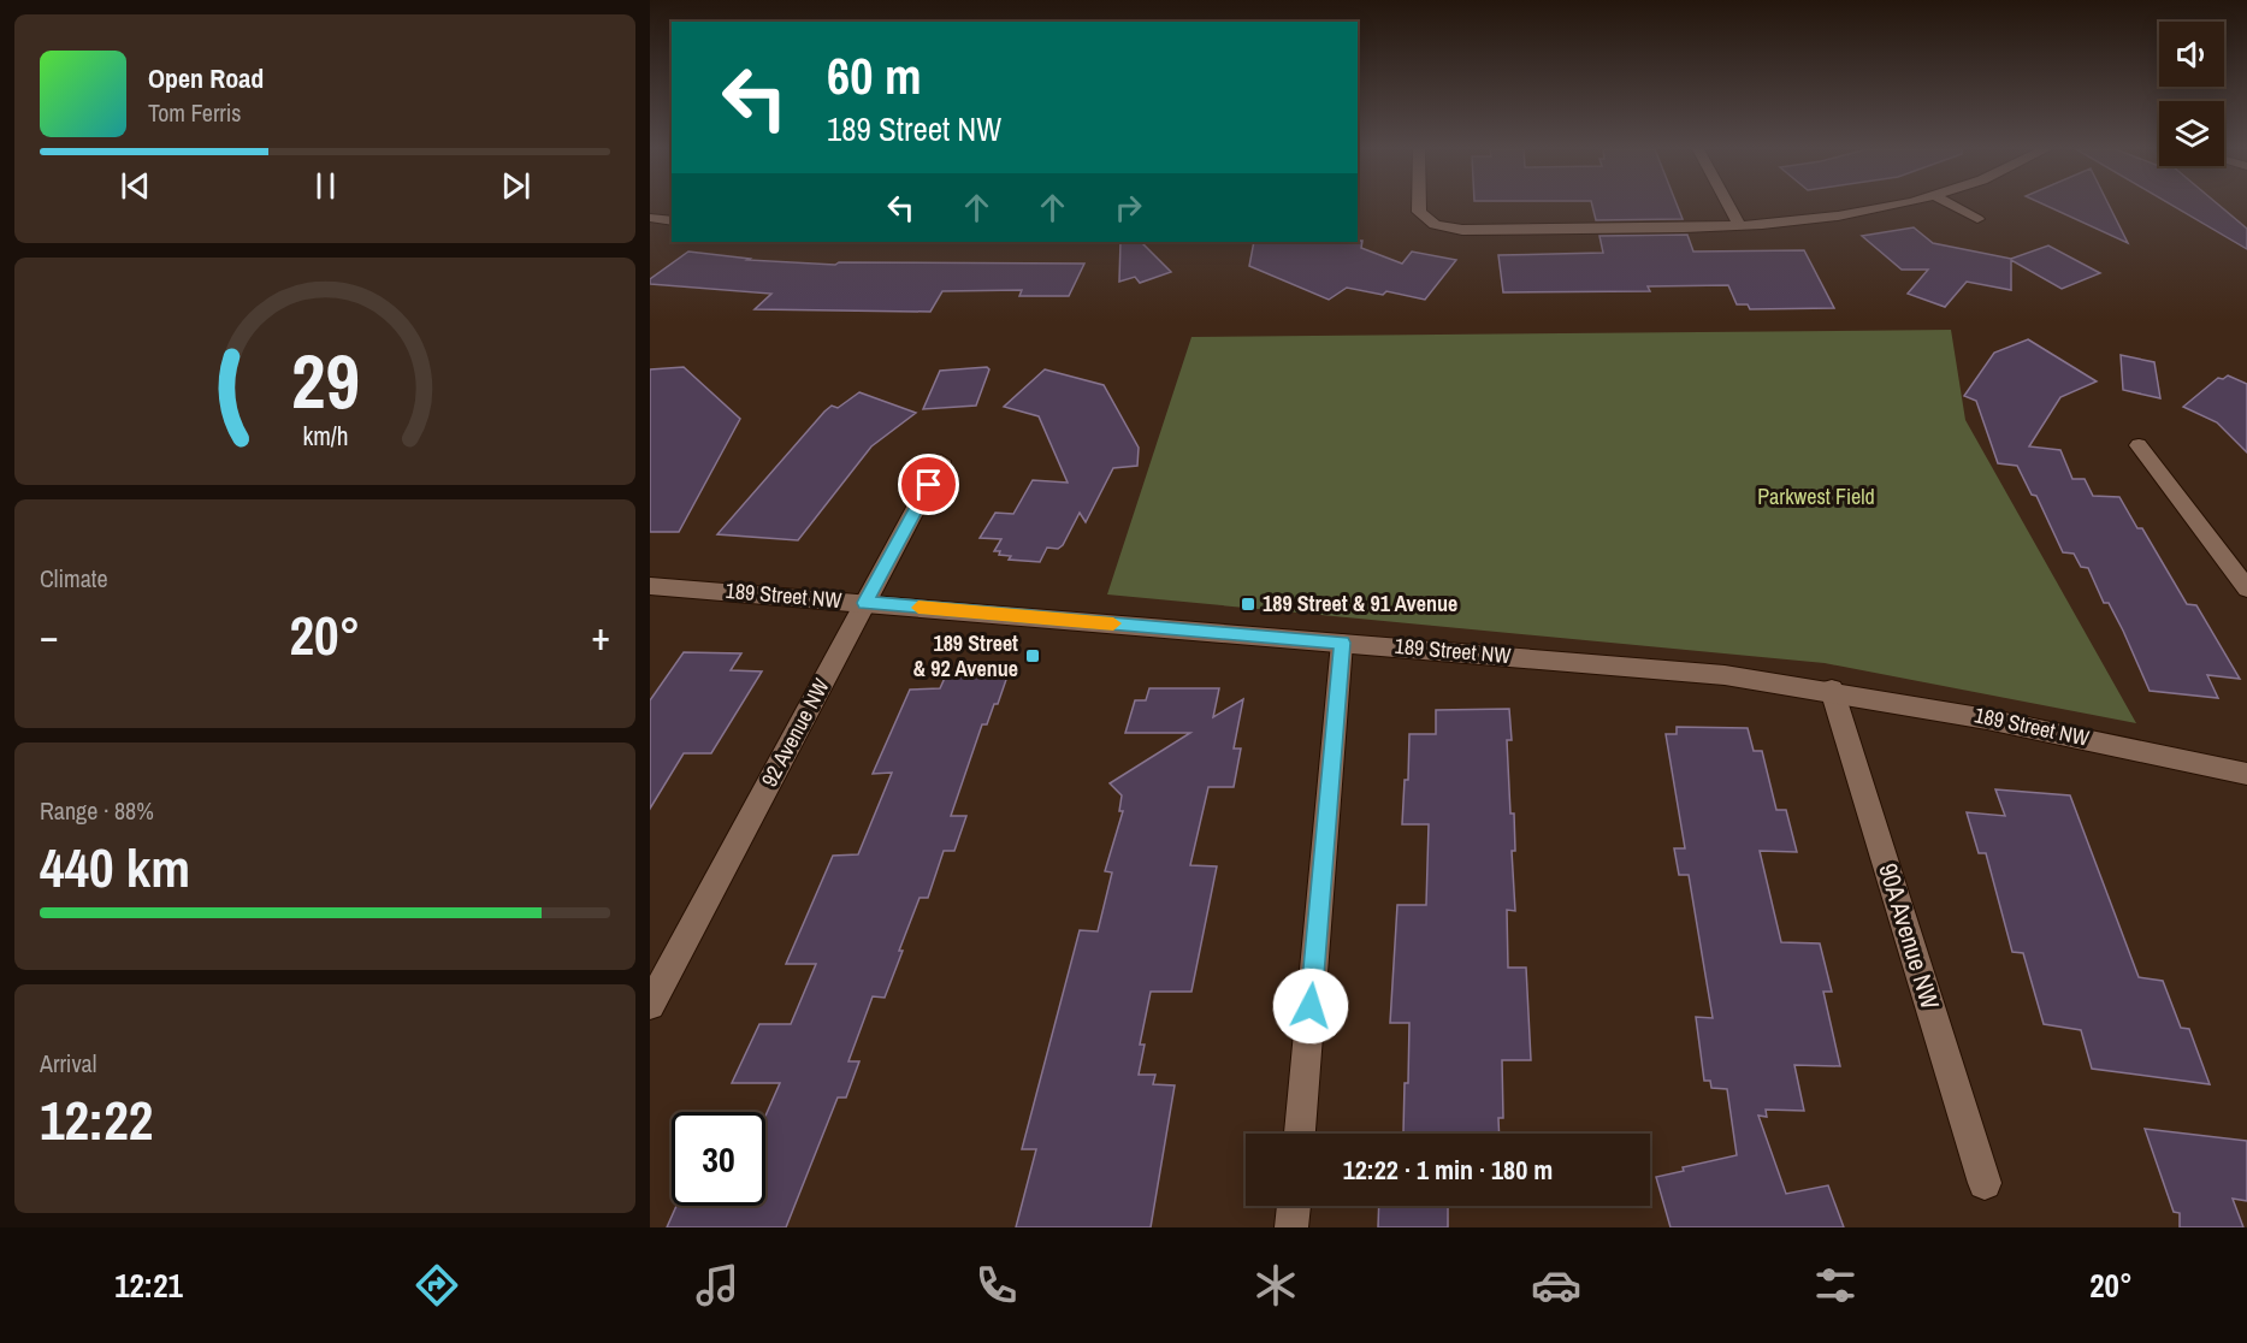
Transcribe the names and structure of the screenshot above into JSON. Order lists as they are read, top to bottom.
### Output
{
  "streets": {
    "street": ["189 Street NW", "92 Avenue NW", "90A Avenue NW"]
  },
  "crossings": [
    ["189 Street NW", "92 Avenue NW"],
    ["189 Street NW", "90A Avenue NW"]
  ],
  "parks": ["Parkwest Field"],
  "places": {
    "transit": ["189 Street & 91 Avenue", "189 Street & 92 Avenue"]
  },
  "page": {
    "turn": ["60 m", "189 Street NW"],
    "song": ["Open Road", "Tom Ferris"],
    "tile": [
      "Climate",
      ["Range · 88%", "440 km"],
      ["Arrival", "12:22"]
    ],
    "heat": ["−", "20°", "+"],
    "limit": "30",
    "trip": "12:22 · 1 min · 180 m",
    "tabs": ["12:21", "20°"],
    "gauge": ["29", "km/h"]
  }
}
